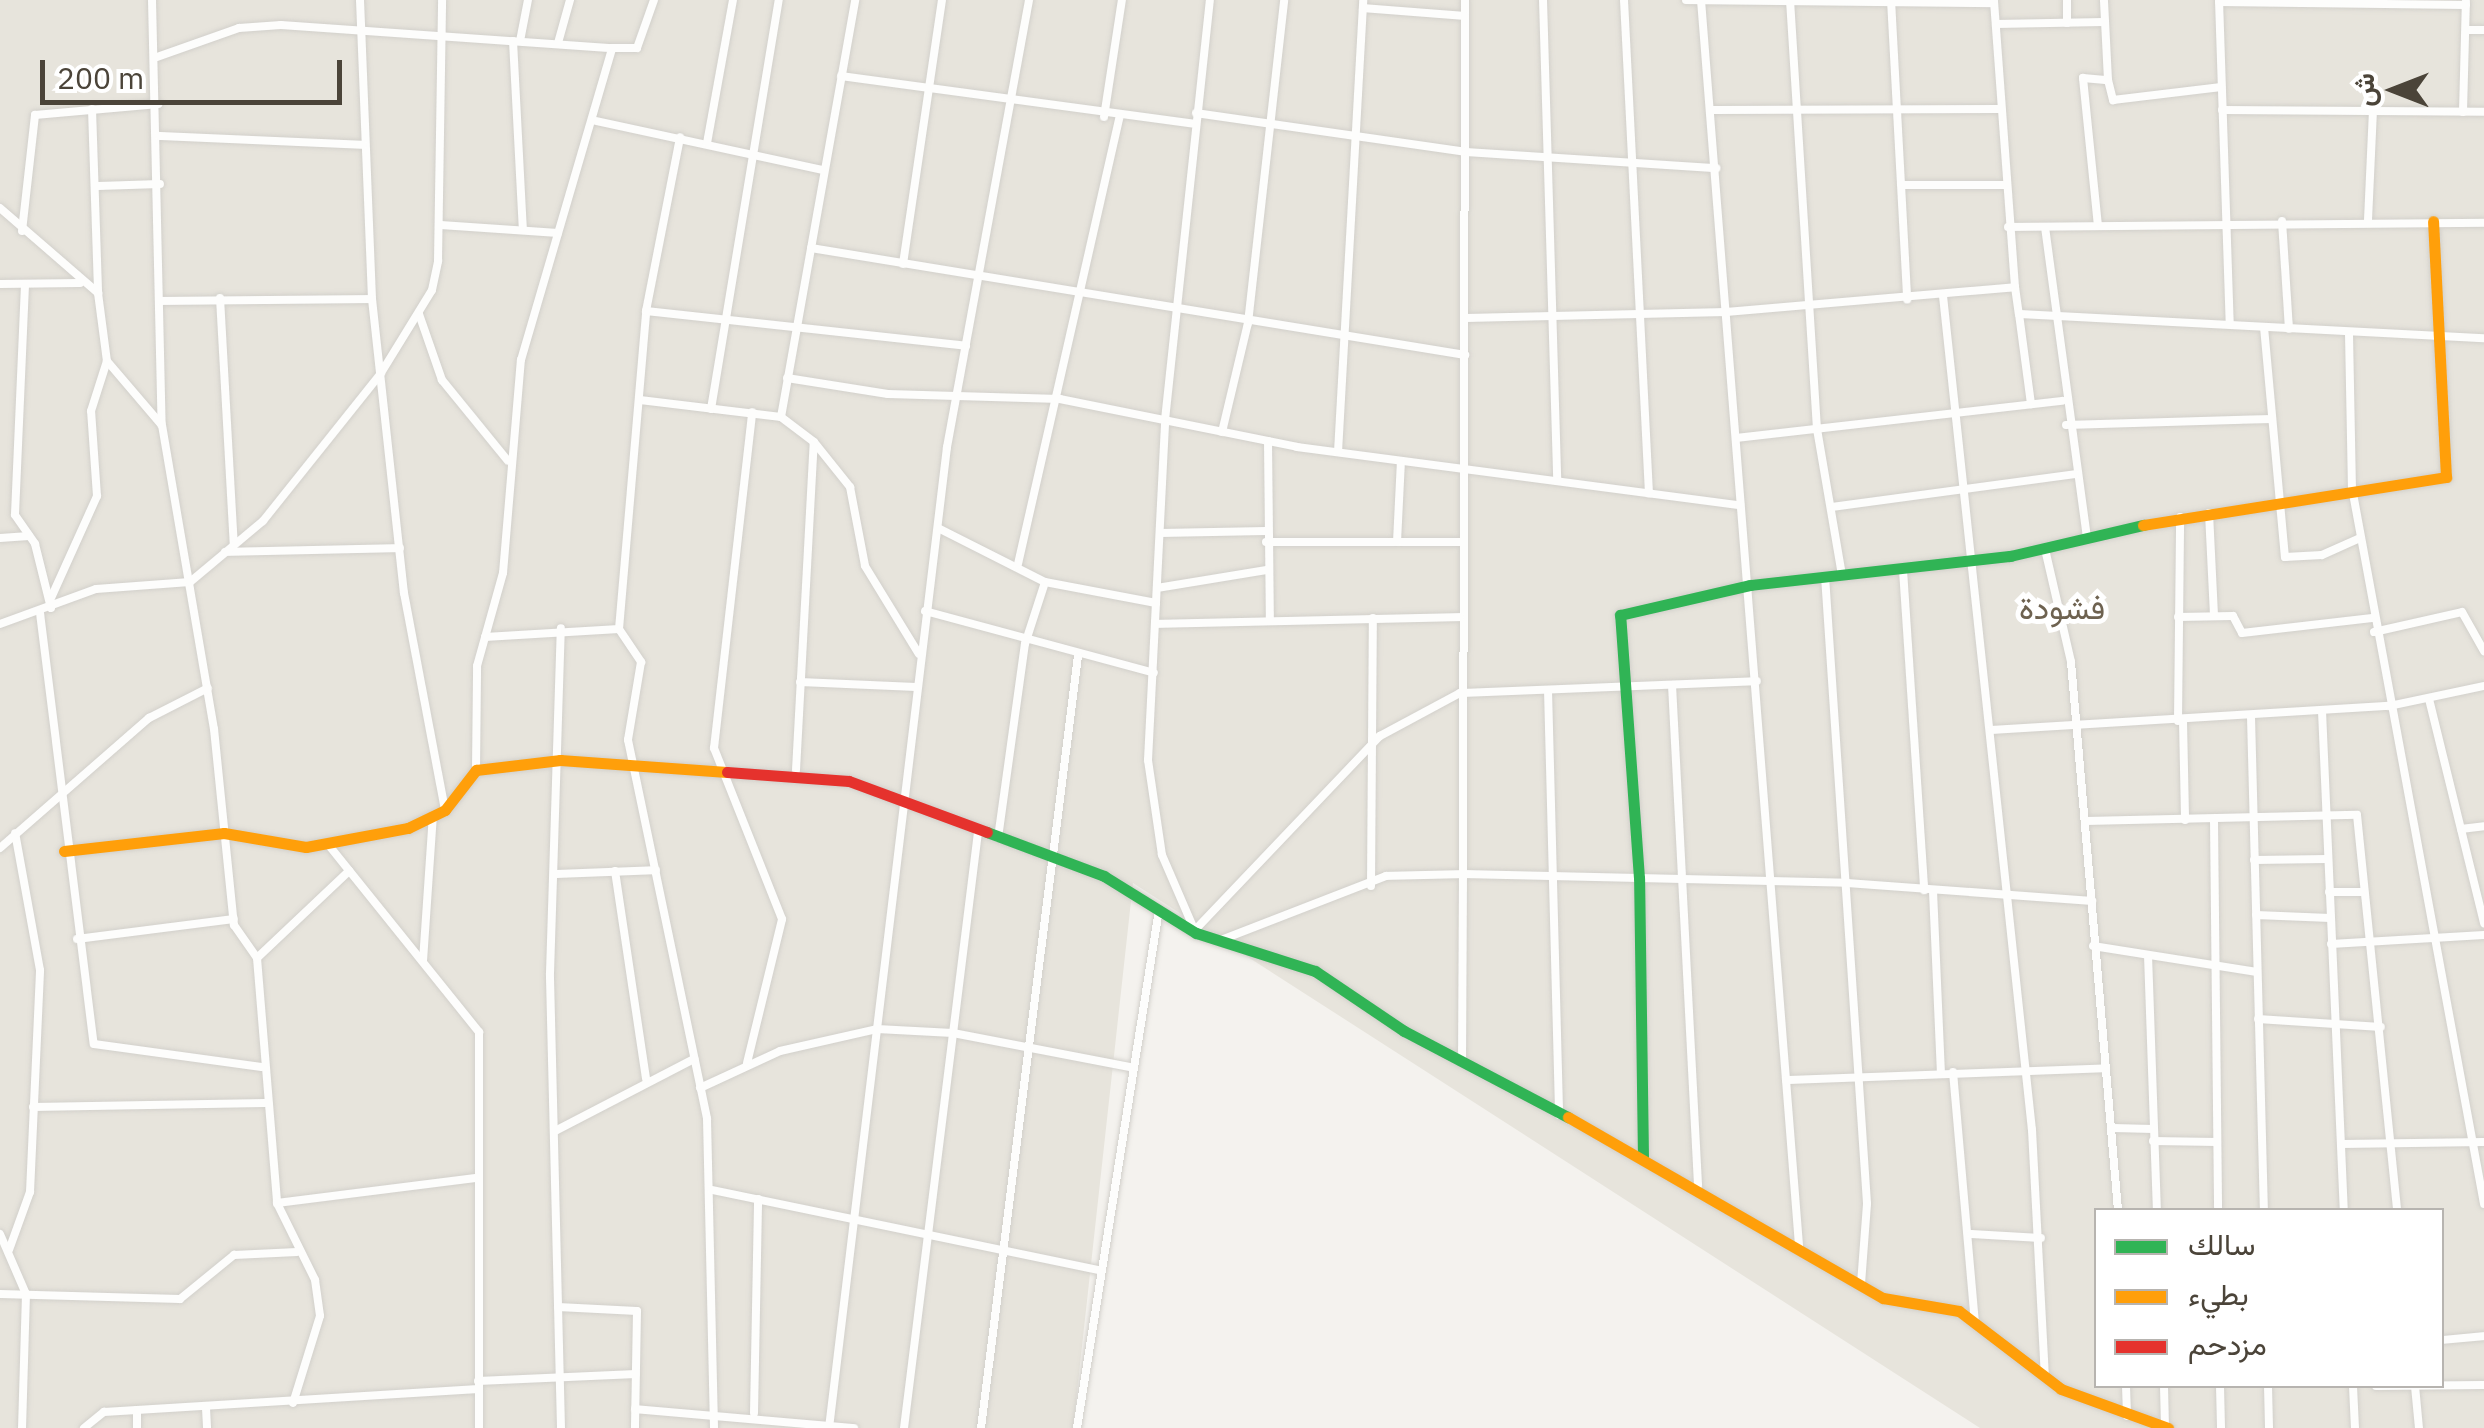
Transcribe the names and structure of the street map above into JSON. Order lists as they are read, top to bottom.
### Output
{
  "districts": ["فشودة"],
  "legend": ["سالك", "بطيء", "مزدحم"],
  "scale_bar": "200 m",
  "north": "left"
}
